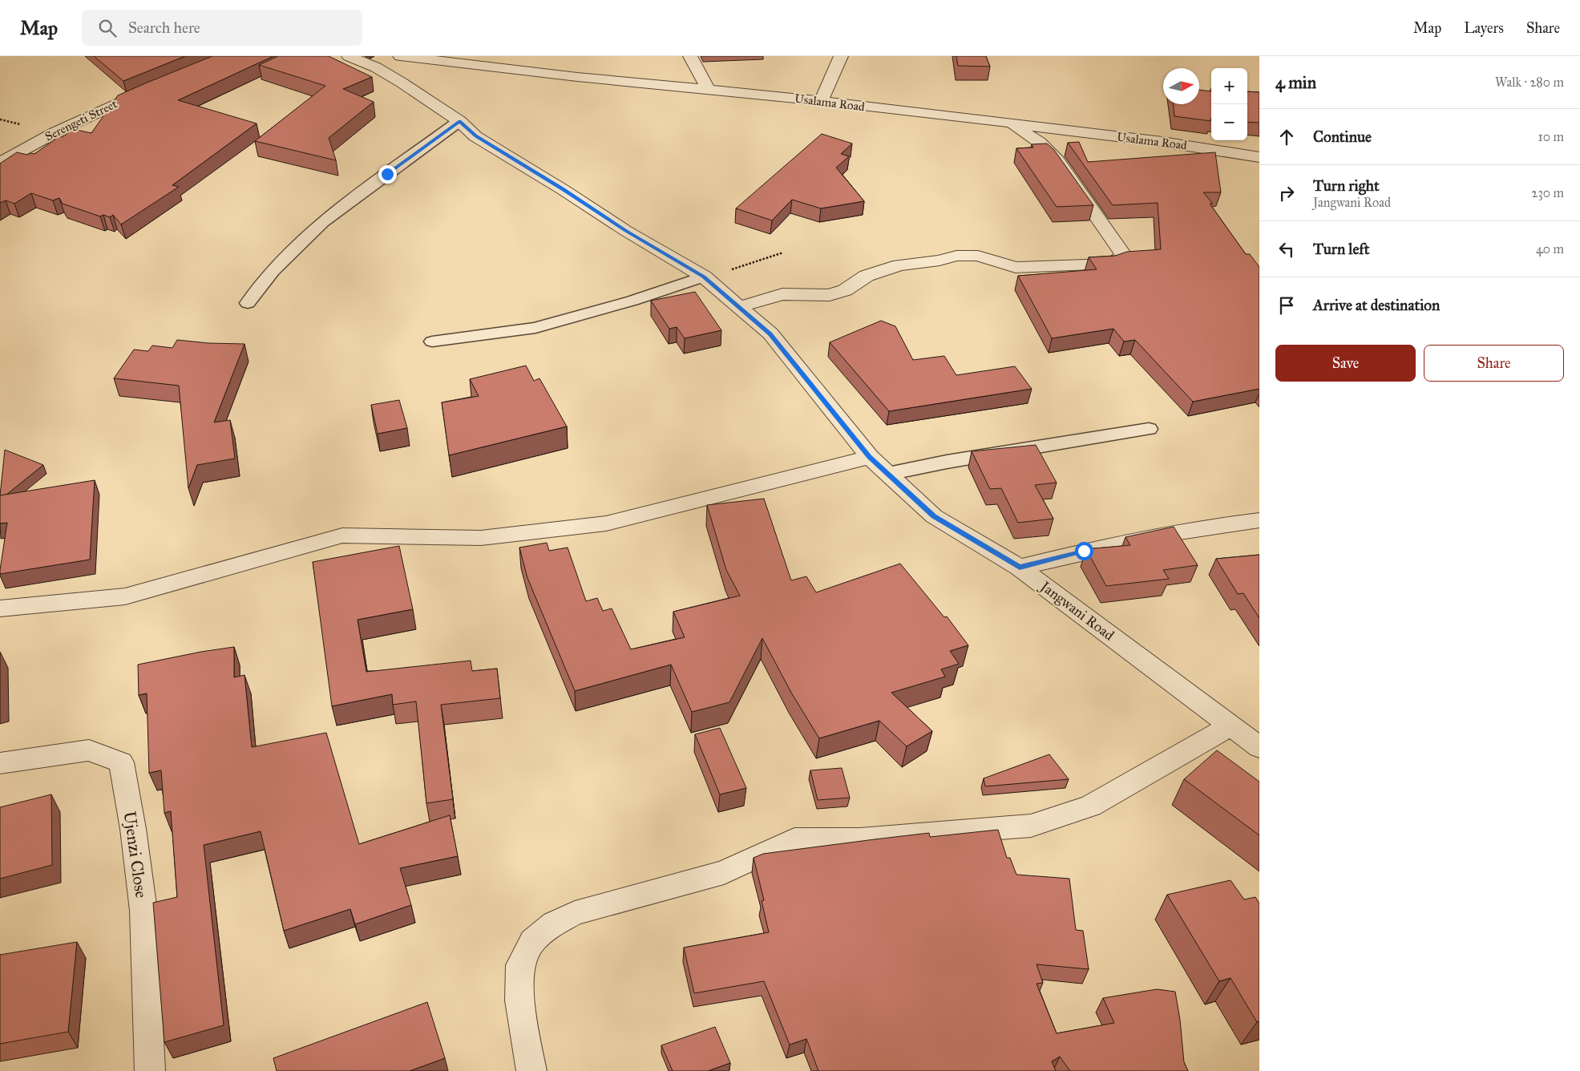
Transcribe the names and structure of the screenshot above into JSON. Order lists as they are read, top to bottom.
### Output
{
  "streets": {
    "street": [
      "Usalama Road",
      "Serengeti Street",
      "Jangwani Road",
      "Ujenzi Close"
    ]
  },
  "north": "right",
  "page": {
    "header": "Map",
    "search": "Search here",
    "nav": ["Map", "Layers", "Share"],
    "heading": ["4 min", "Walk · 280 m"],
    "map_buttons": ["+", "−"],
    "list": [
      ["Continue", "10 m"],
      ["Turn right", "Jangwani Road", "230 m"],
      ["Turn left", "40 m"],
      "Arrive at destination"
    ],
    "buttons": ["Save", "Share"]
  }
}
